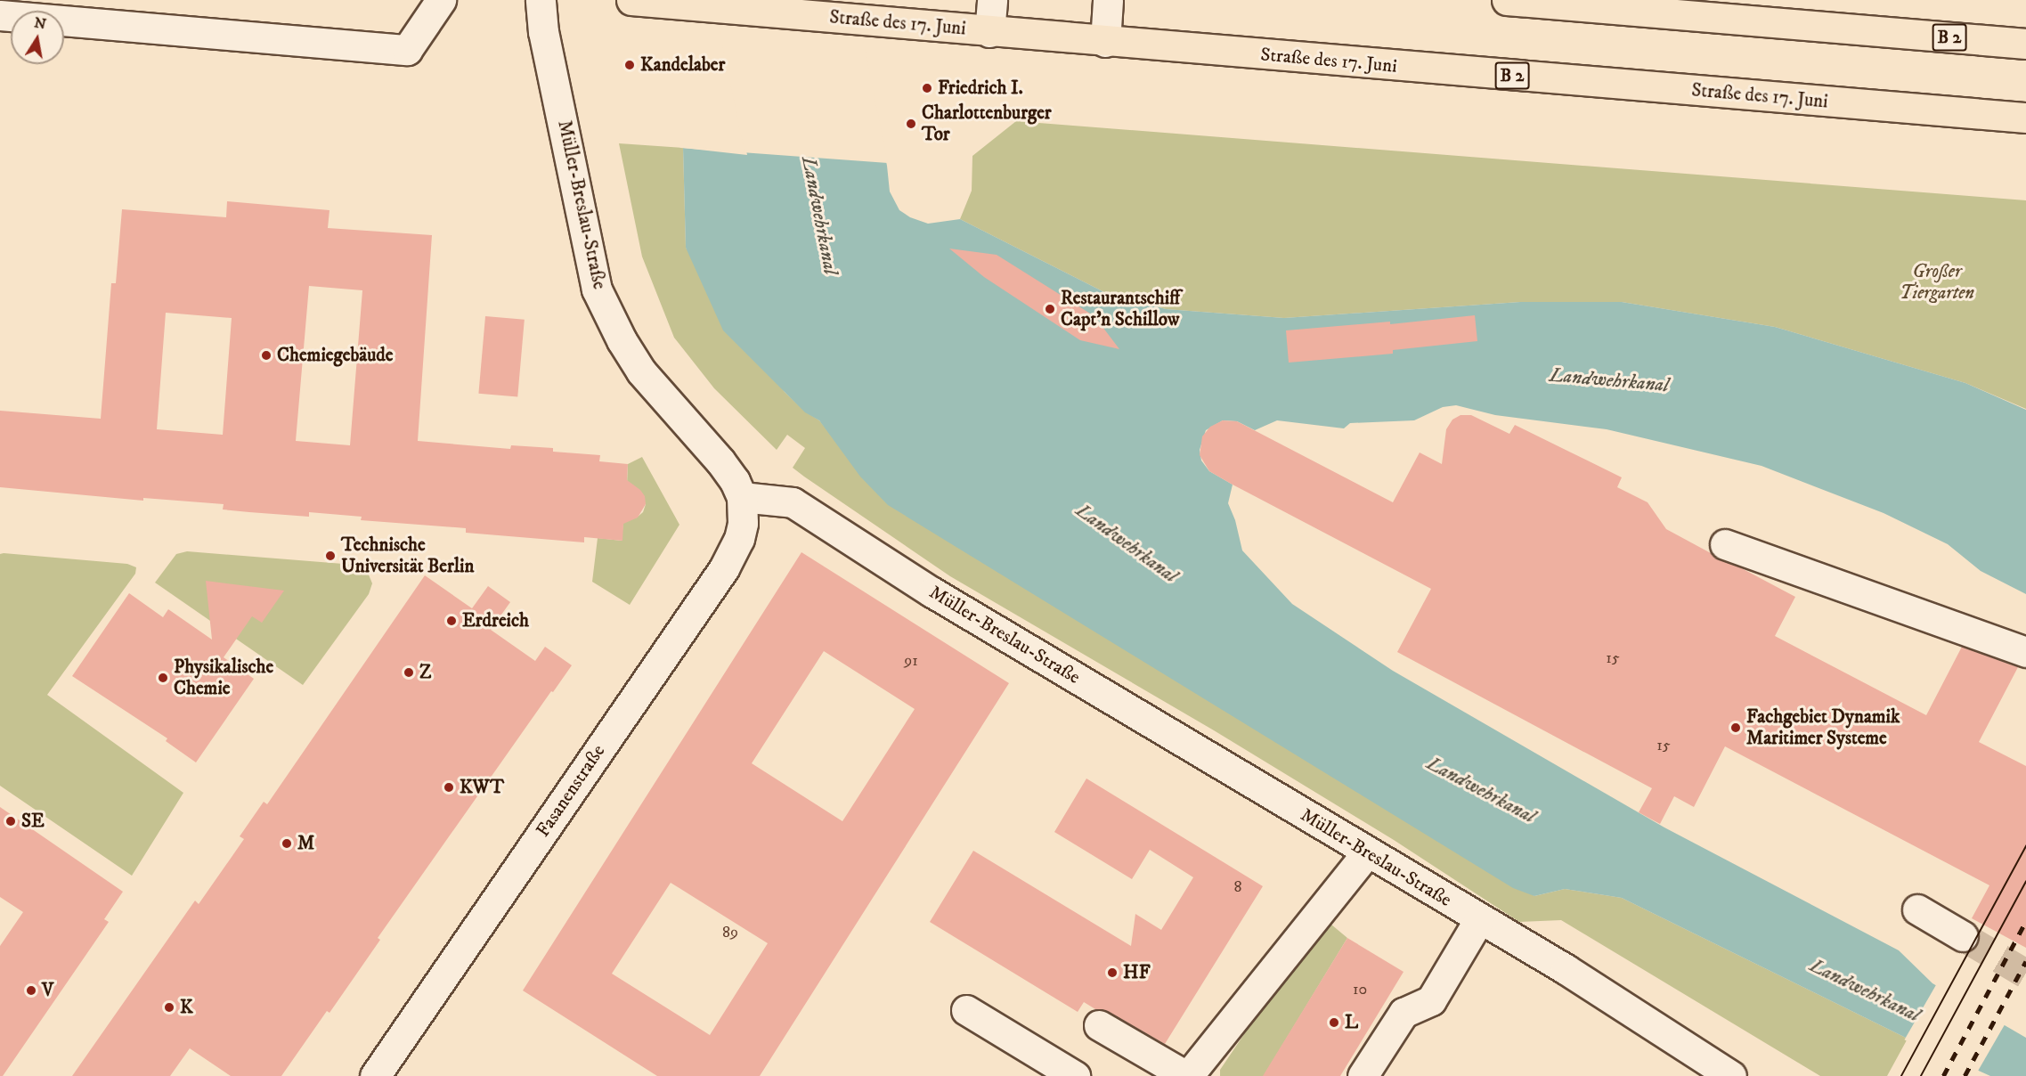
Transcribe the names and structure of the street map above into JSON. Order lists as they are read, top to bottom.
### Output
{
  "streets": {
    "main road": ["Straße des 17. Juni", "B 2"],
    "street": ["Müller-Breslau-Straße", "Fasanenstraße"]
  },
  "crossings": [
    ["Müller-Breslau-Straße", "Fasanenstraße"]
  ],
  "water": ["Landwehrkanal"],
  "parks": ["Großer Tiergarten"],
  "places": [
    "Kandelaber",
    "Friedrich I.",
    "Charlottenburger Tor",
    "Restaurantschiff Capt'n Schillow",
    "Chemiegebäude",
    "Technische Universität Berlin",
    "Erdreich",
    "Z",
    "Physikalische Chemie",
    "Fachgebiet Dynamik Maritimer Systeme",
    "KWT",
    "SE",
    "M",
    "HF",
    "V",
    "K",
    "L"
  ],
  "house_numbers": [
    "15",
    "91",
    "15",
    "8",
    "89",
    "10"
  ],
  "north": "top"
}
